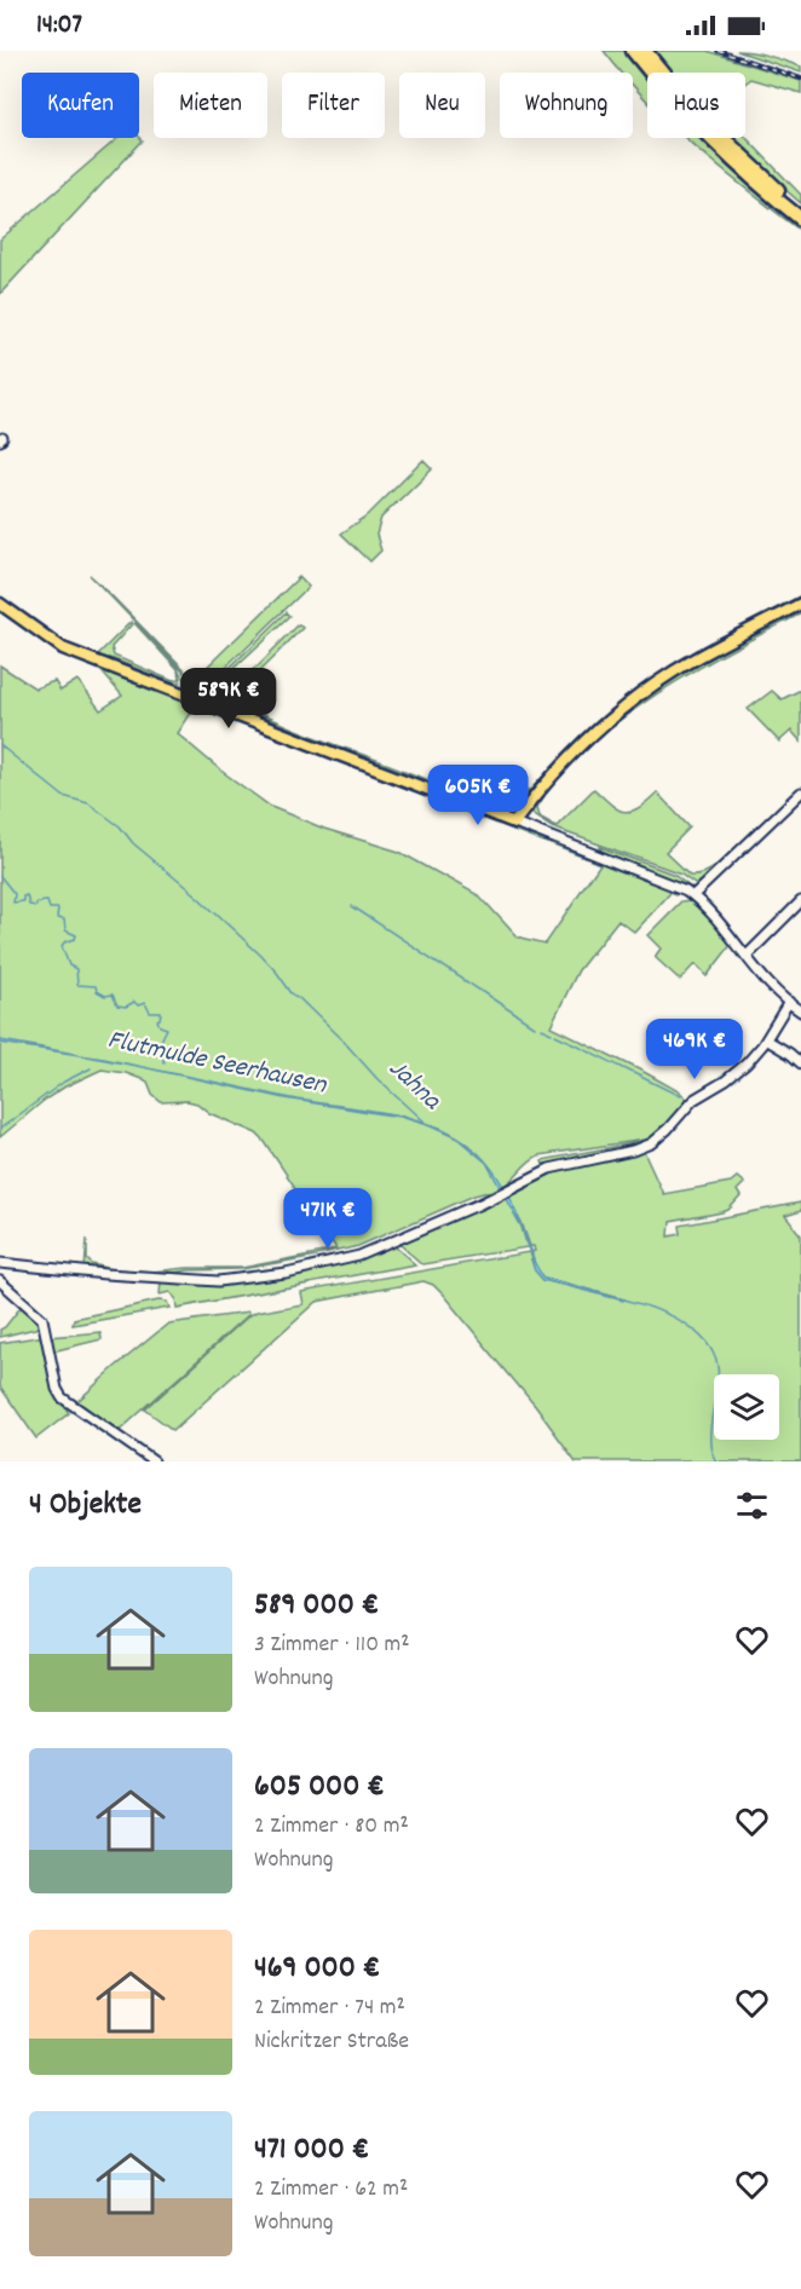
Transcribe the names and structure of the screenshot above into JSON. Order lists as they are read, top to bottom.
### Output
{
  "water": ["Flutmulde Seerhausen", "Jahna"],
  "page": {
    "status": "14:07",
    "chip": [
      "Kaufen",
      "Mieten",
      "Filter",
      "Neu",
      "Wohnung",
      "Haus"
    ],
    "price": [
      "589K €",
      "605K €",
      "469K €",
      "471K €"
    ],
    "heading": "4 Objekte",
    "list": [
      {
        "name": "589 000 €",
        "note": "3 Zimmer · 110 m² · Wohnung"
      },
      {
        "name": "605 000 €",
        "note": "2 Zimmer · 80 m² · Wohnung"
      },
      {
        "name": "469 000 €",
        "note": "2 Zimmer · 74 m² · Nickritzer Straße"
      },
      {
        "name": "471 000 €",
        "note": "2 Zimmer · 62 m² · Wohnung"
      }
    ]
  }
}
